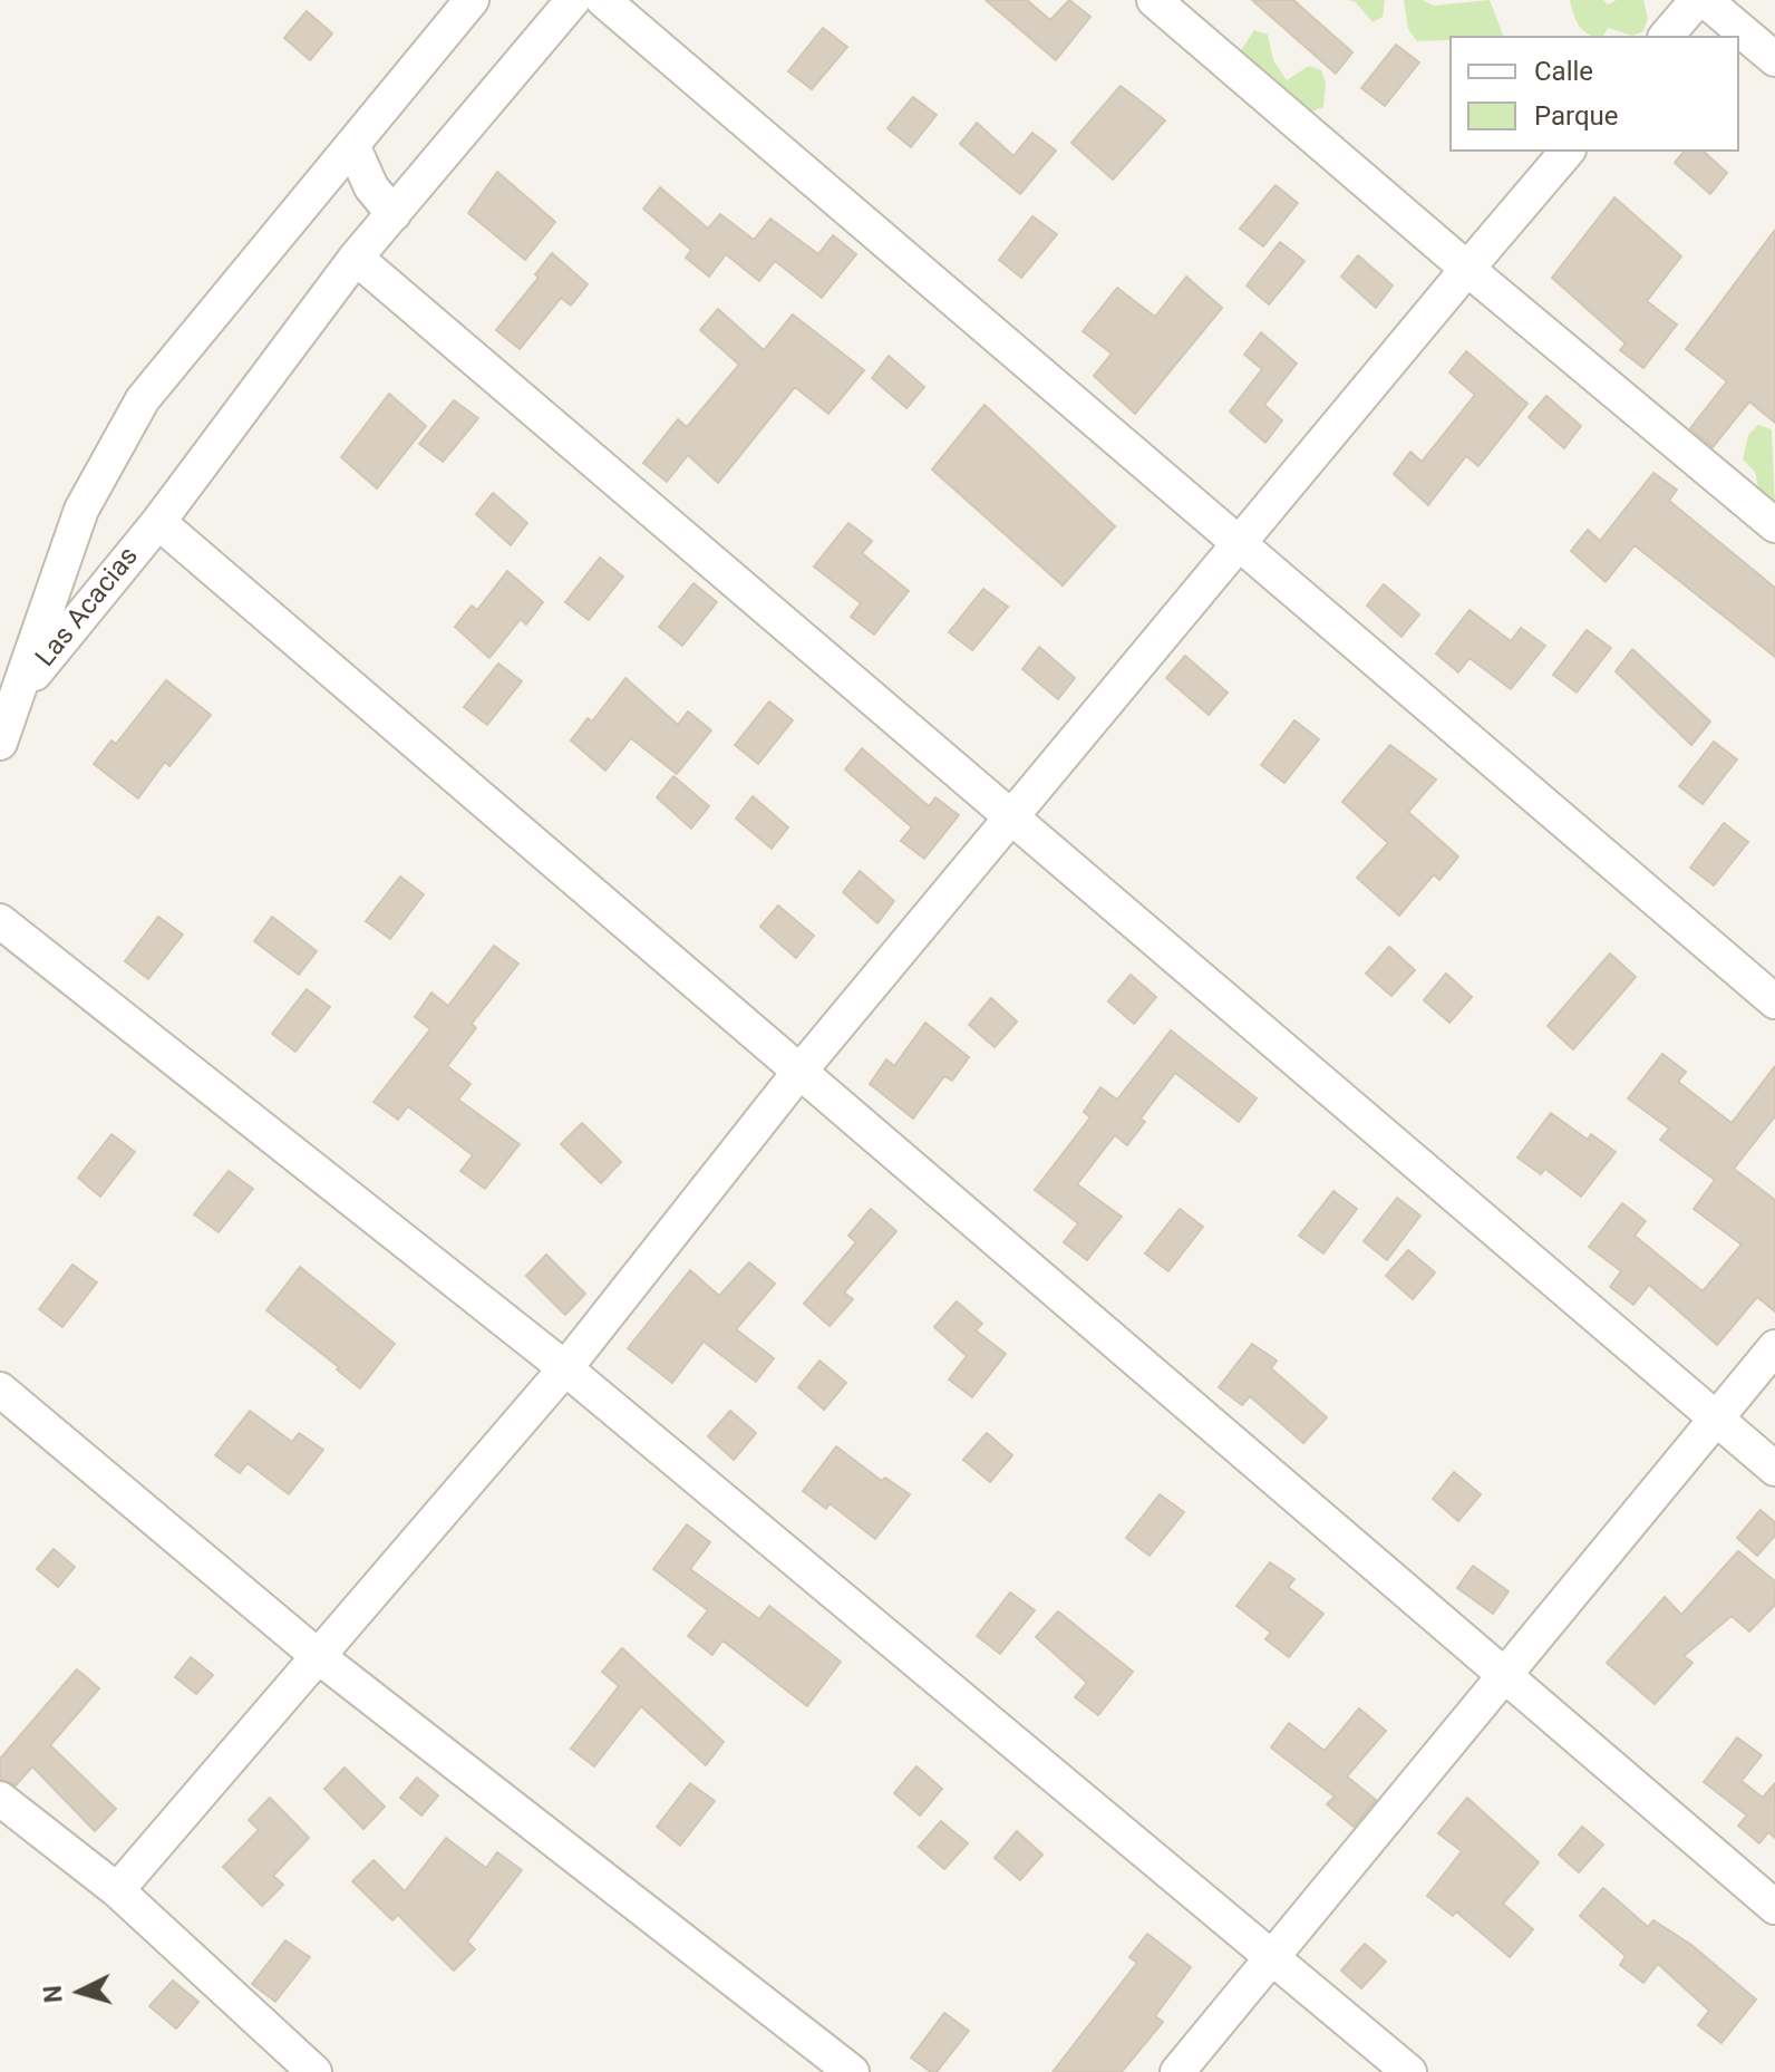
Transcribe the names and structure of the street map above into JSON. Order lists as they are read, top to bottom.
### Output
{
  "streets": {
    "street": ["Las Acacias"]
  },
  "legend": ["Calle", "Parque"],
  "north": "left"
}
